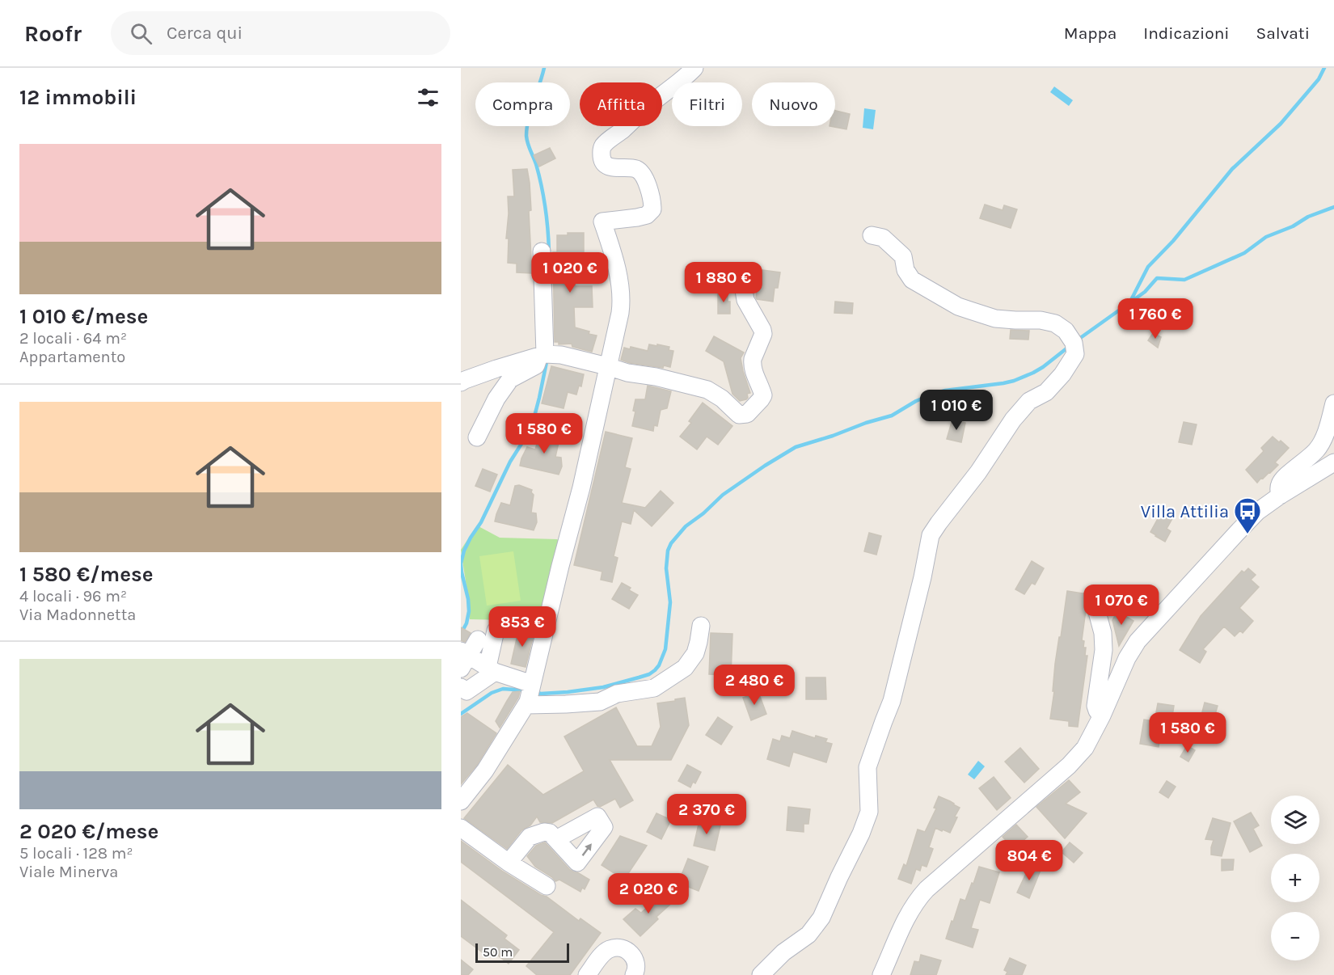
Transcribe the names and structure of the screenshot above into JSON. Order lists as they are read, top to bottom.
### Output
{
  "places": {
    "bus stop": ["Villa Attilia"]
  },
  "scale_bar": "50 m",
  "page": {
    "header": "Roofr",
    "search": "Cerca qui",
    "nav": ["Mappa", "Indicazioni", "Salvati"],
    "heading": "12 immobili",
    "chip": [
      "Compra",
      "Affitta",
      "Filtri",
      "Nuovo"
    ],
    "list": [
      {
        "name": "1 010 €/mese",
        "note": "2 locali · 64 m² · Appartamento"
      },
      {
        "name": "1 580 €/mese",
        "note": "4 locali · 96 m² · Via Madonnetta"
      },
      {
        "name": "2 020 €/mese",
        "note": "5 locali · 128 m² · Viale Minerva"
      }
    ],
    "price": [
      "1 020 €",
      "1 880 €",
      "1 760 €",
      "1 010 €",
      "1 580 €",
      "1 070 €",
      "853 €",
      "2 480 €",
      "1 580 €",
      "2 370 €",
      "804 €",
      "2 020 €"
    ],
    "map_buttons": ["+", "−"],
    "scale": "50 m"
  }
}
